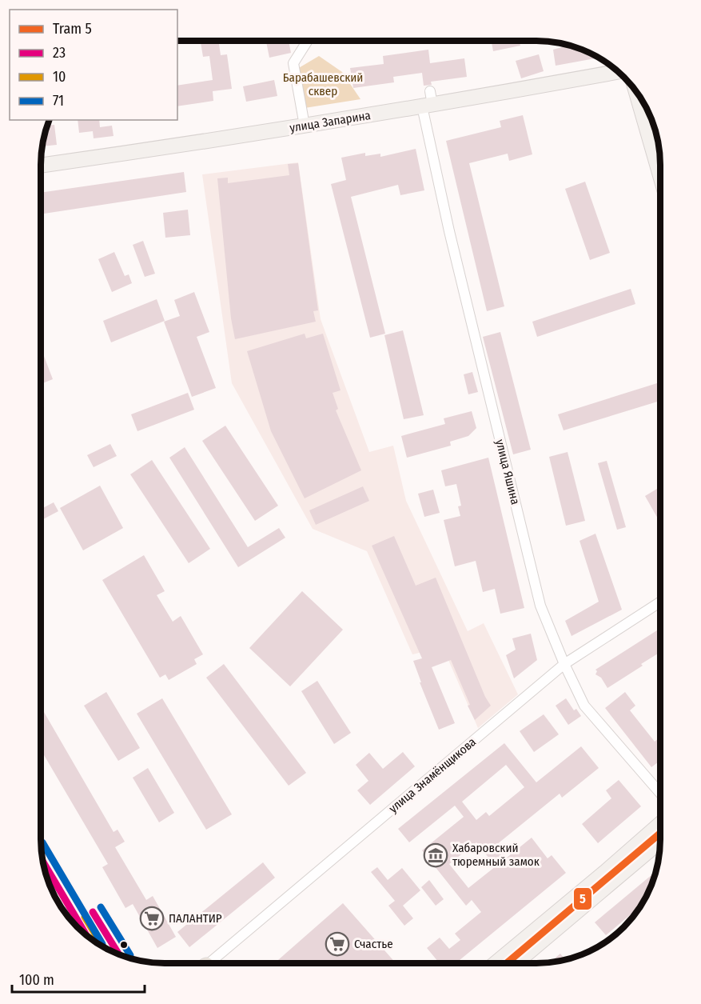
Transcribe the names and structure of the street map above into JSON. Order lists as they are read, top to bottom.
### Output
{
  "streets": {
    "street": ["улица Запарина", "улица Яшина", "улица Знамёнщикова"]
  },
  "crossings": [
    ["улица Запарина", "улица Яшина"],
    ["улица Яшина", "улица Знамёнщикова"]
  ],
  "parks": ["Барабашевский сквер"],
  "places": {
    "museum": ["Хабаровский тюремный замок"],
    "supermarket": ["ПАЛАНТИР", "Счастье"]
  },
  "lines": [
    "tram line 5",
    "transit line 71",
    "transit line 23",
    "transit line 10"
  ],
  "legend": [
    "Tram 5",
    "23",
    "10",
    "71"
  ],
  "scale_bar": "100 m"
}
